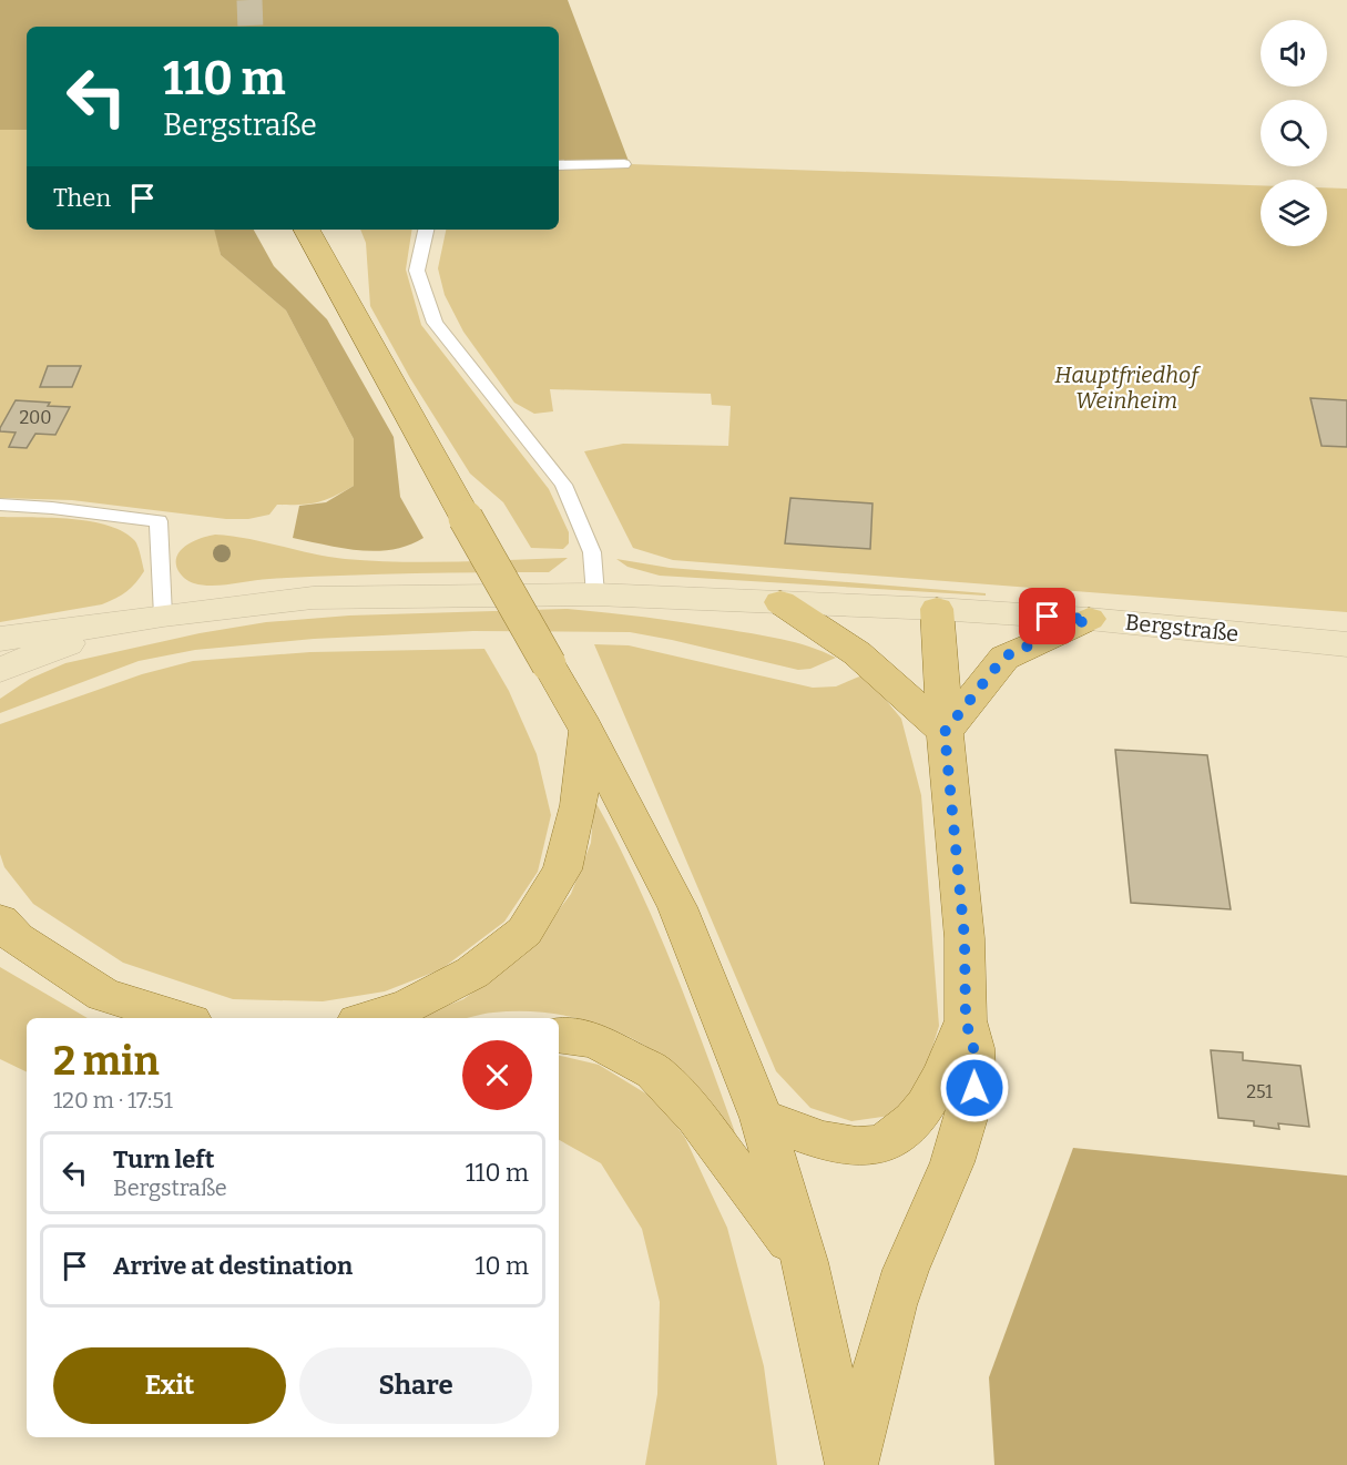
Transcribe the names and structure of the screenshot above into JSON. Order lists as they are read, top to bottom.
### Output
{
  "streets": {
    "main road": ["Bergstraße"]
  },
  "parks": ["Hauptfriedhof Weinheim"],
  "house_numbers": ["200", "251"],
  "page": {
    "turn": ["110 m", "Bergstraße"],
    "then": "Then",
    "heading": ["2 min", "120 m · 17:51"],
    "list": [
      {
        "name": "Turn left",
        "note": "Bergstraße",
        "value": "110 m"
      },
      {
        "name": "Arrive at destination",
        "value": "10 m"
      }
    ],
    "buttons": ["Exit", "Share"]
  }
}
